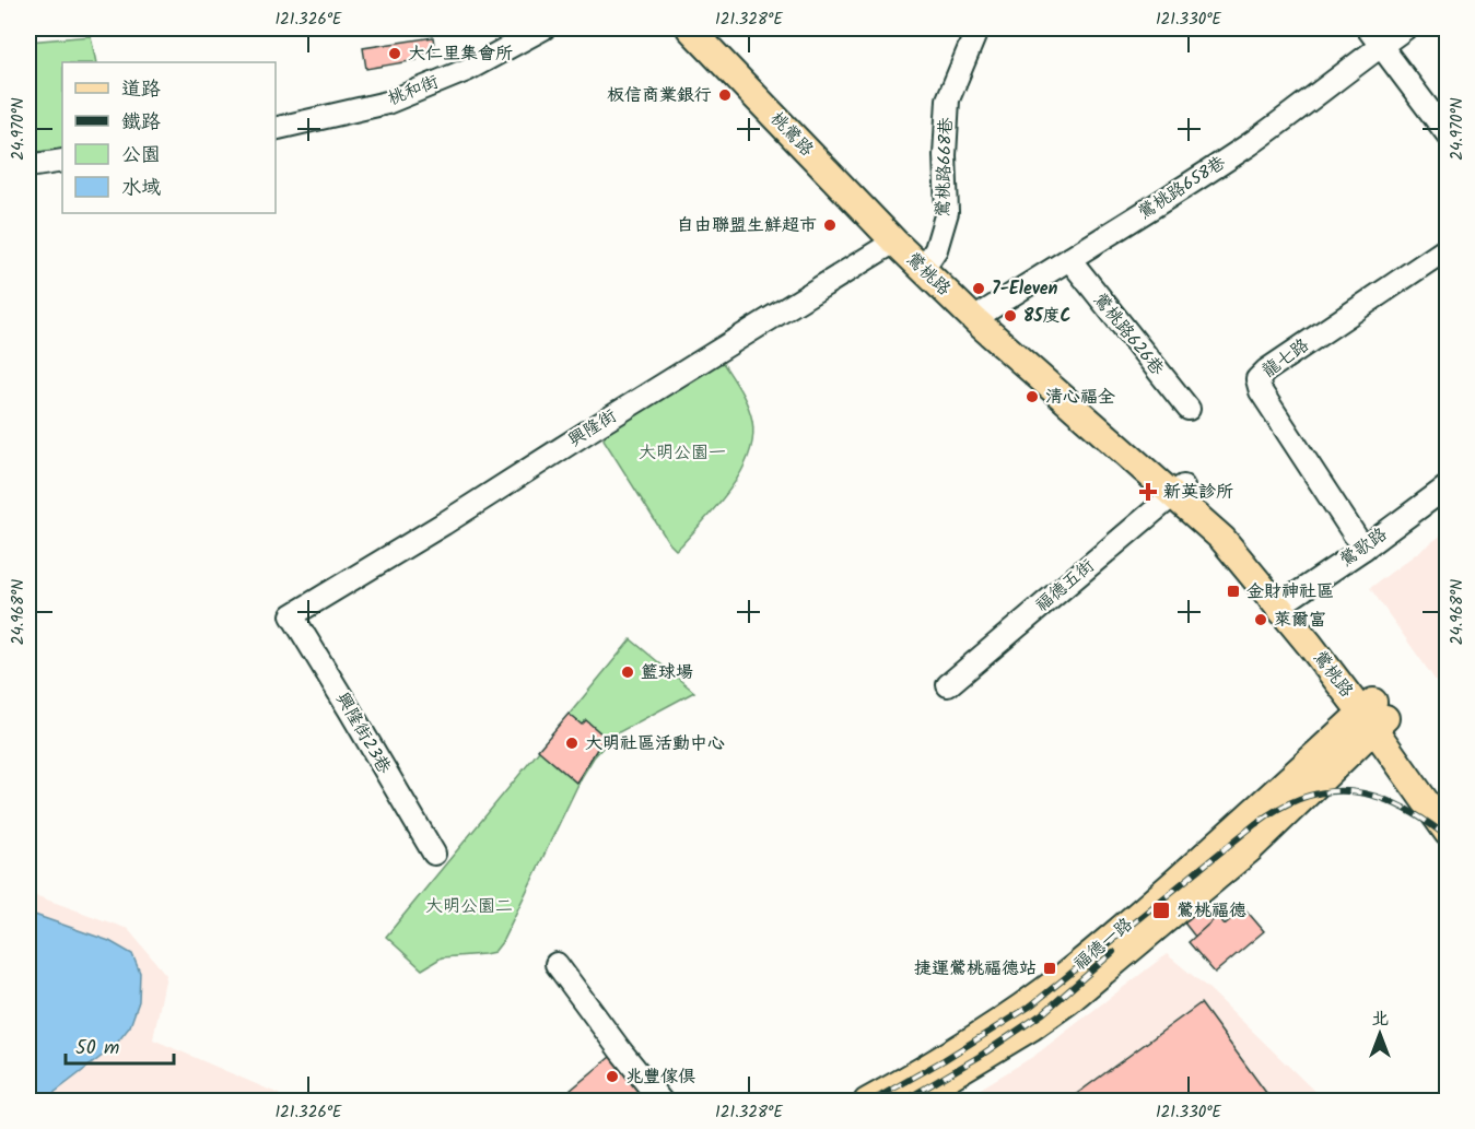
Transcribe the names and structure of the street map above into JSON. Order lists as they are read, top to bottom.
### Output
{
  "streets": {
    "main road": ["桃鶯路", "鶯桃路", "福德一路"],
    "street": [
      "桃和街",
      "鶯桃路668巷",
      "鶯桃路658巷",
      "鶯桃路626巷",
      "龍七路",
      "興隆街",
      "鶯歌路",
      "福德五街",
      "興隆街23巷"
    ]
  },
  "crossings": [
    ["桃鶯路", "鶯桃路"],
    ["桃鶯路", "興隆街"],
    ["鶯桃路668巷", "鶯桃路"],
    ["鶯桃路658巷", "鶯桃路"],
    ["鶯桃路658巷", "鶯桃路626巷"],
    ["鶯桃路", "興隆街"],
    ["鶯桃路", "鶯歌路"],
    ["鶯桃路", "福德五街"],
    ["鶯桃路", "福德一路"],
    ["龍七路", "鶯歌路"],
    ["興隆街", "興隆街23巷"]
  ],
  "parks": ["大明公園一", "大明公園二"],
  "places": {
    "other": [
      "大仁里集會所",
      "板信商業銀行",
      "自由聯盟生鮮超市",
      "7-Eleven",
      "85度C",
      "清心福全",
      "萊爾富",
      "籃球場",
      "大明社區活動中心",
      "兆豐傢俱"
    ],
    "health": ["新英診所"],
    "transit": ["金財神社區", "鶯桃福德", "捷運鶯桃福德站"]
  },
  "legend": [
    "道路",
    "鐵路",
    "公園",
    "水域"
  ],
  "scale_bar": "50 m",
  "north": "top",
  "coordinates": [
    "121.326°E",
    "121.328°E",
    "121.330°E",
    "24.970°N",
    "24.968°N"
  ]
}
